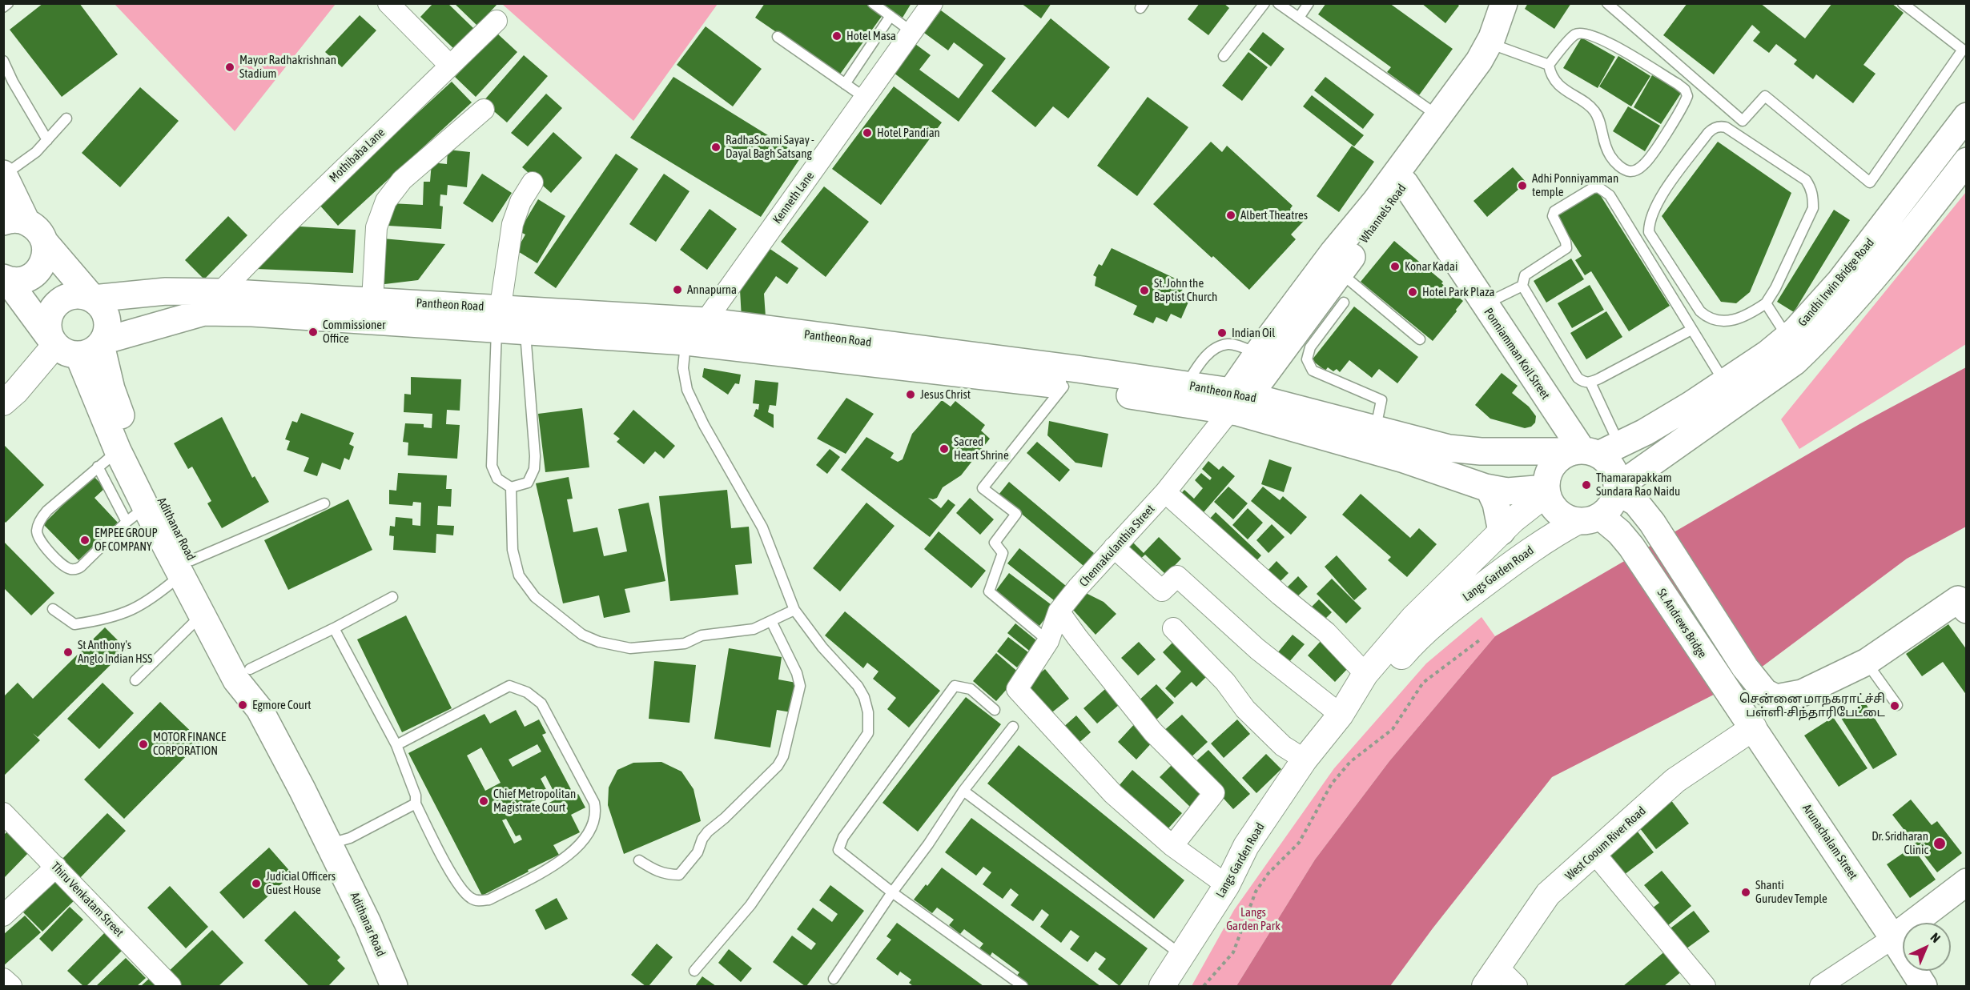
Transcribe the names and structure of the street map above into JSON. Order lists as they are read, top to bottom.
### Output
{
  "streets": {
    "main road": [
      "Whannels Road",
      "Gandhi Irwin Bridge Road",
      "Pantheon Road",
      "Ponniamman Koil Street",
      "Adithanar Road",
      "St. Andrews Bridge",
      "Arunachalam Street"
    ],
    "street": [
      "Mothibaba Lane",
      "Kenneth Lane",
      "Chennakulanthia Street",
      "Langs Garden Road",
      "West Cooum River Road",
      "Thiru Venkatam Street"
    ]
  },
  "crossings": [
    ["Mothibaba Lane", "Pantheon Road"],
    ["Kenneth Lane", "Pantheon Road"],
    ["Whannels Road", "Pantheon Road"],
    ["Whannels Road", "Ponniamman Koil Street"],
    ["Whannels Road", "Chennakulanthia Street"],
    ["Gandhi Irwin Bridge Road", "Pantheon Road"],
    ["Gandhi Irwin Bridge Road", "Ponniamman Koil Street"],
    ["Gandhi Irwin Bridge Road", "Langs Garden Road"],
    ["Gandhi Irwin Bridge Road", "St. Andrews Bridge"],
    ["Pantheon Road", "Ponniamman Koil Street"],
    ["Pantheon Road", "Adithanar Road"],
    ["Pantheon Road", "Chennakulanthia Street"],
    ["Pantheon Road", "Langs Garden Road"],
    ["Pantheon Road", "St. Andrews Bridge"],
    ["Ponniamman Koil Street", "Langs Garden Road"],
    ["Ponniamman Koil Street", "St. Andrews Bridge"],
    ["Langs Garden Road", "St. Andrews Bridge"],
    ["St. Andrews Bridge", "Arunachalam Street"],
    ["Arunachalam Street", "West Cooum River Road"]
  ],
  "parks": ["Langs Garden Park"],
  "places": [
    "Hotel Masa",
    "Mayor Radhakrishnan Stadium",
    "Hotel Pandian",
    "RadhaSoami Sayay - Dayal Bagh Satsang",
    "Adhi Ponniyamman temple",
    "Albert Theatres",
    "Konar Kadai",
    "Annapurna",
    "St. John the Baptist Church",
    "Hotel Park Plaza",
    "Commissioner Office",
    "Indian Oil",
    "Jesus Christ",
    "Sacred Heart Shrine",
    "Thamarapakkam Sundara Rao Naidu",
    "EMPEE GROUP OF COMPANY",
    "St Anthony's Anglo Indian HSS",
    "Egmore Court",
    "சென்னை மாநகராட்ச்சி பள்ளி-சிந்தாரிபேட்டை",
    "MOTOR FINANCE CORPORATION",
    "Chief Metropolitan Magistrate Court",
    "Dr. Sridharan Clinic",
    "Judicial Officers Guest House",
    "Shanti Gurudev Temple"
  ],
  "north": "top right"
}
